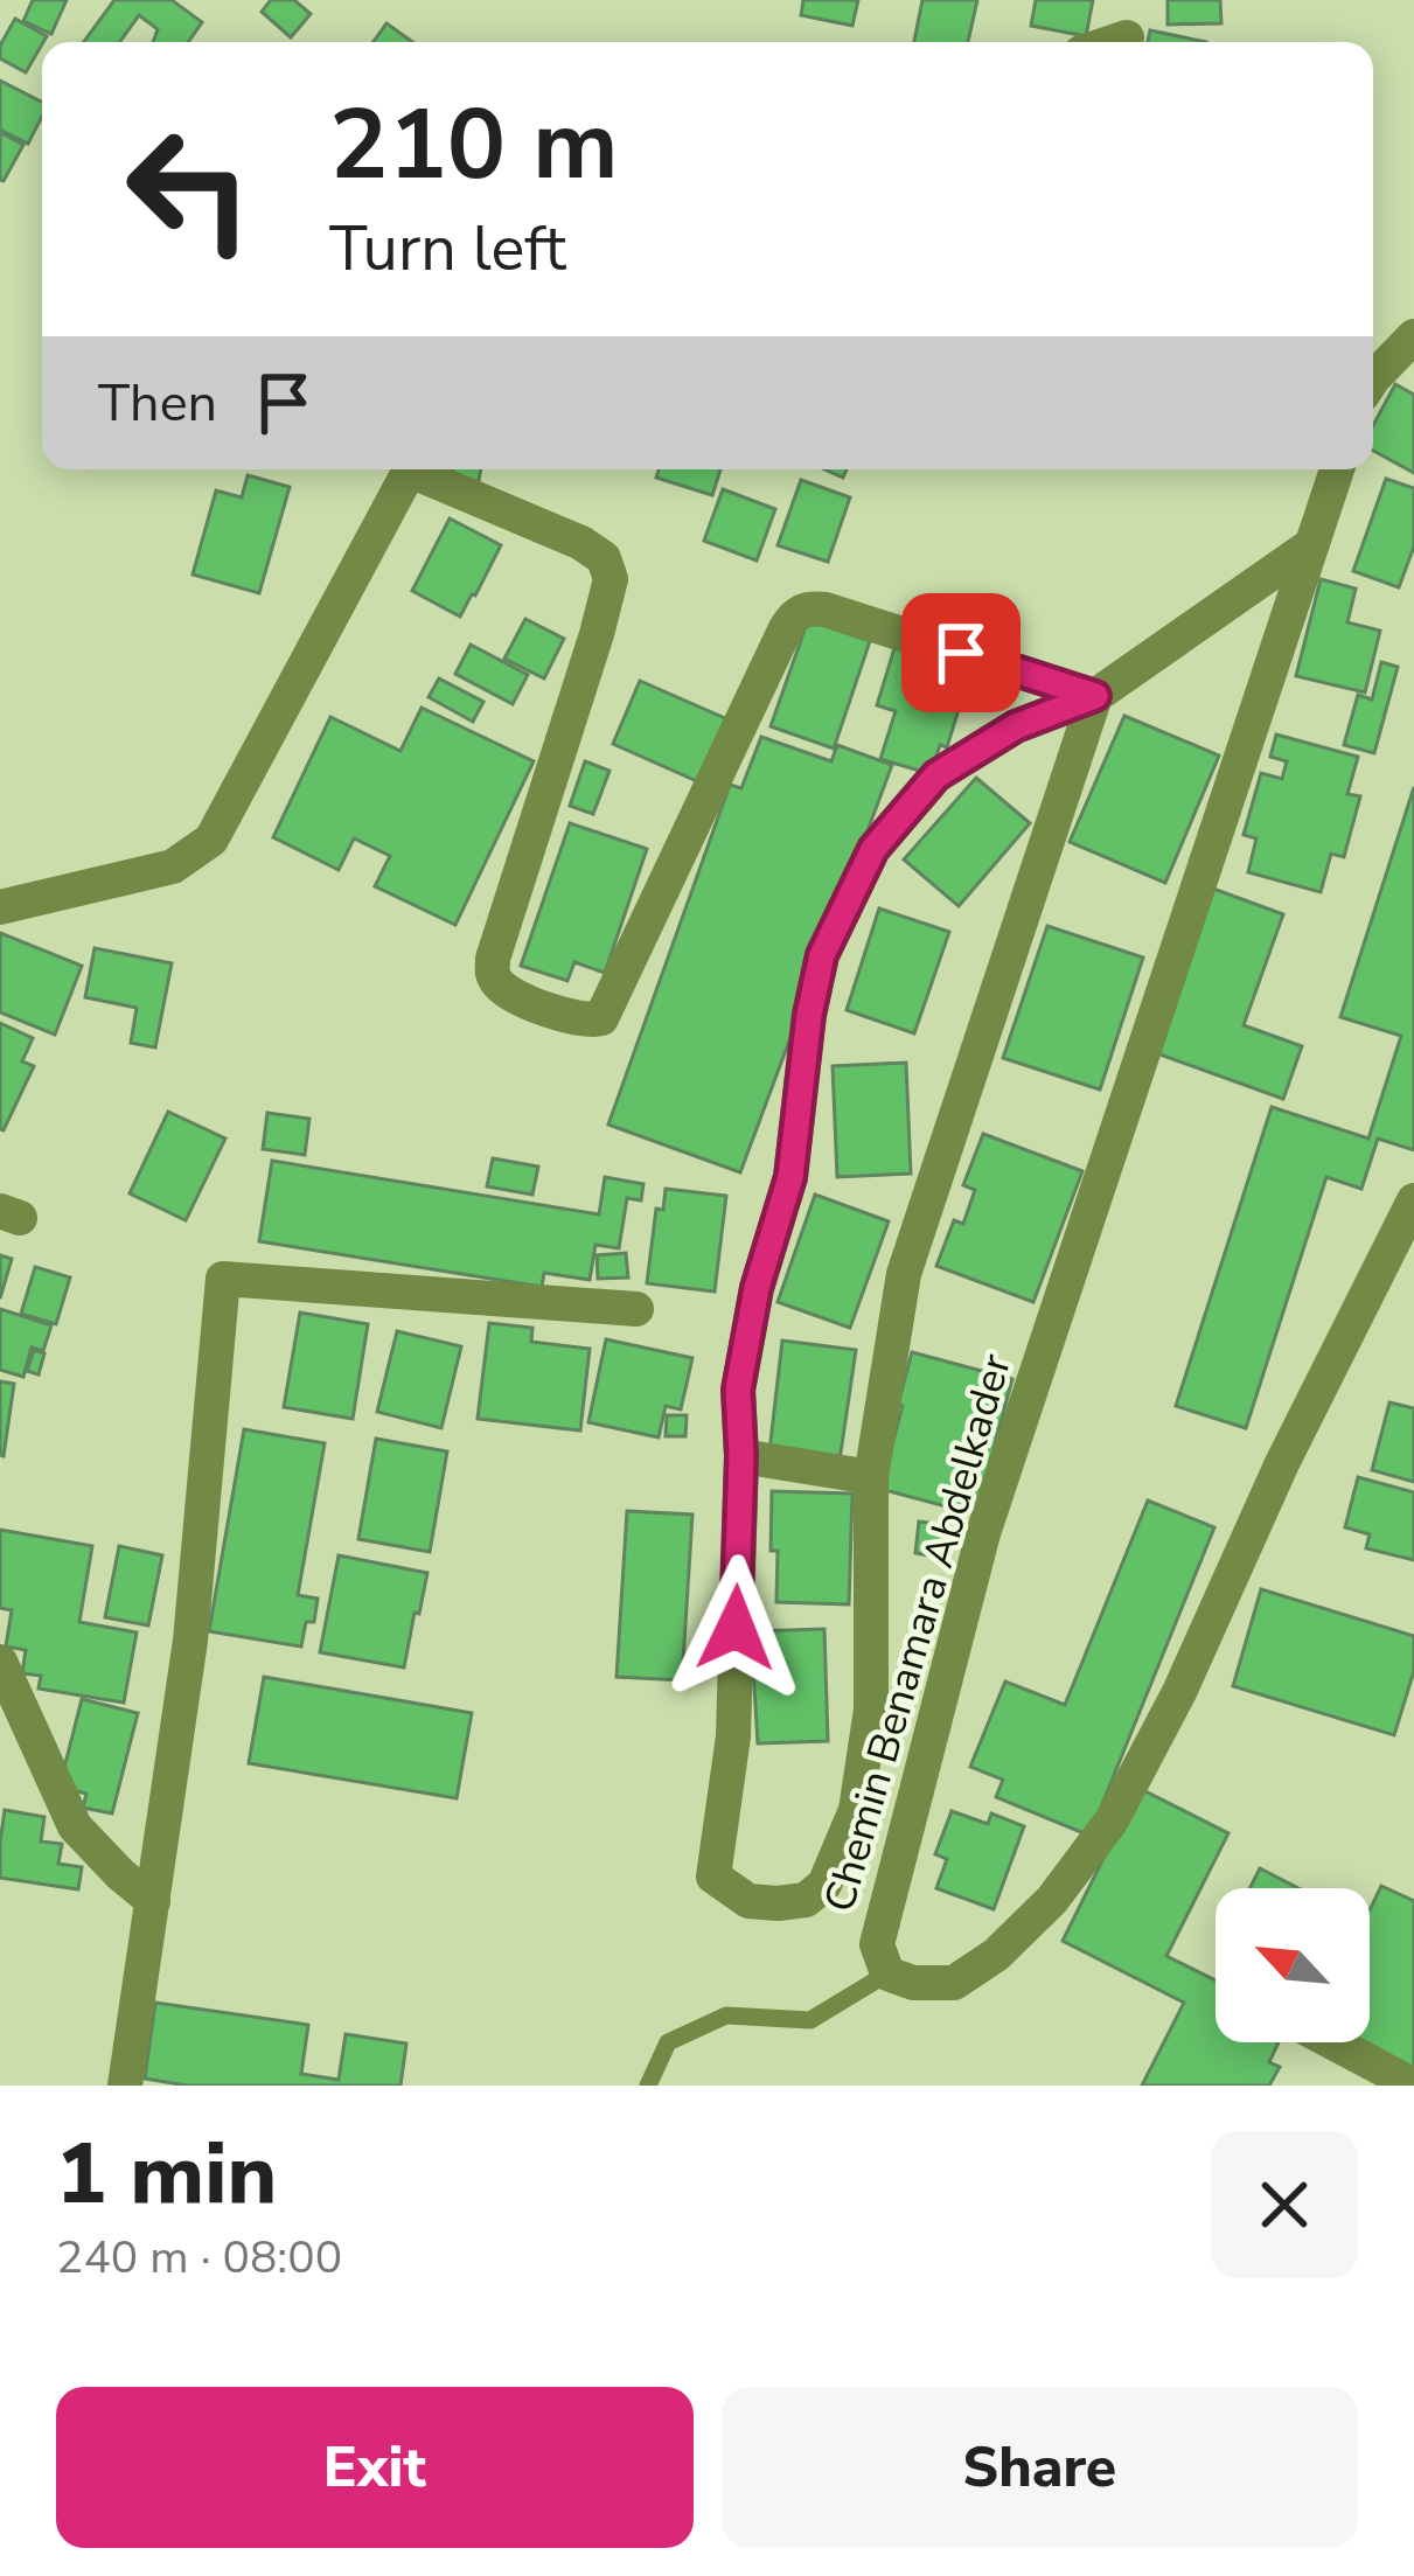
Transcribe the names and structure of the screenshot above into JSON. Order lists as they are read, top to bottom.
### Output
{
  "streets": {
    "street": ["Chemin Benamara Abdelkader"]
  },
  "north": "top left",
  "page": {
    "turn": ["210 m", "Turn left"],
    "then": "Then",
    "heading": ["1 min", "240 m · 08:00"],
    "buttons": ["Exit", "Share"]
  }
}
